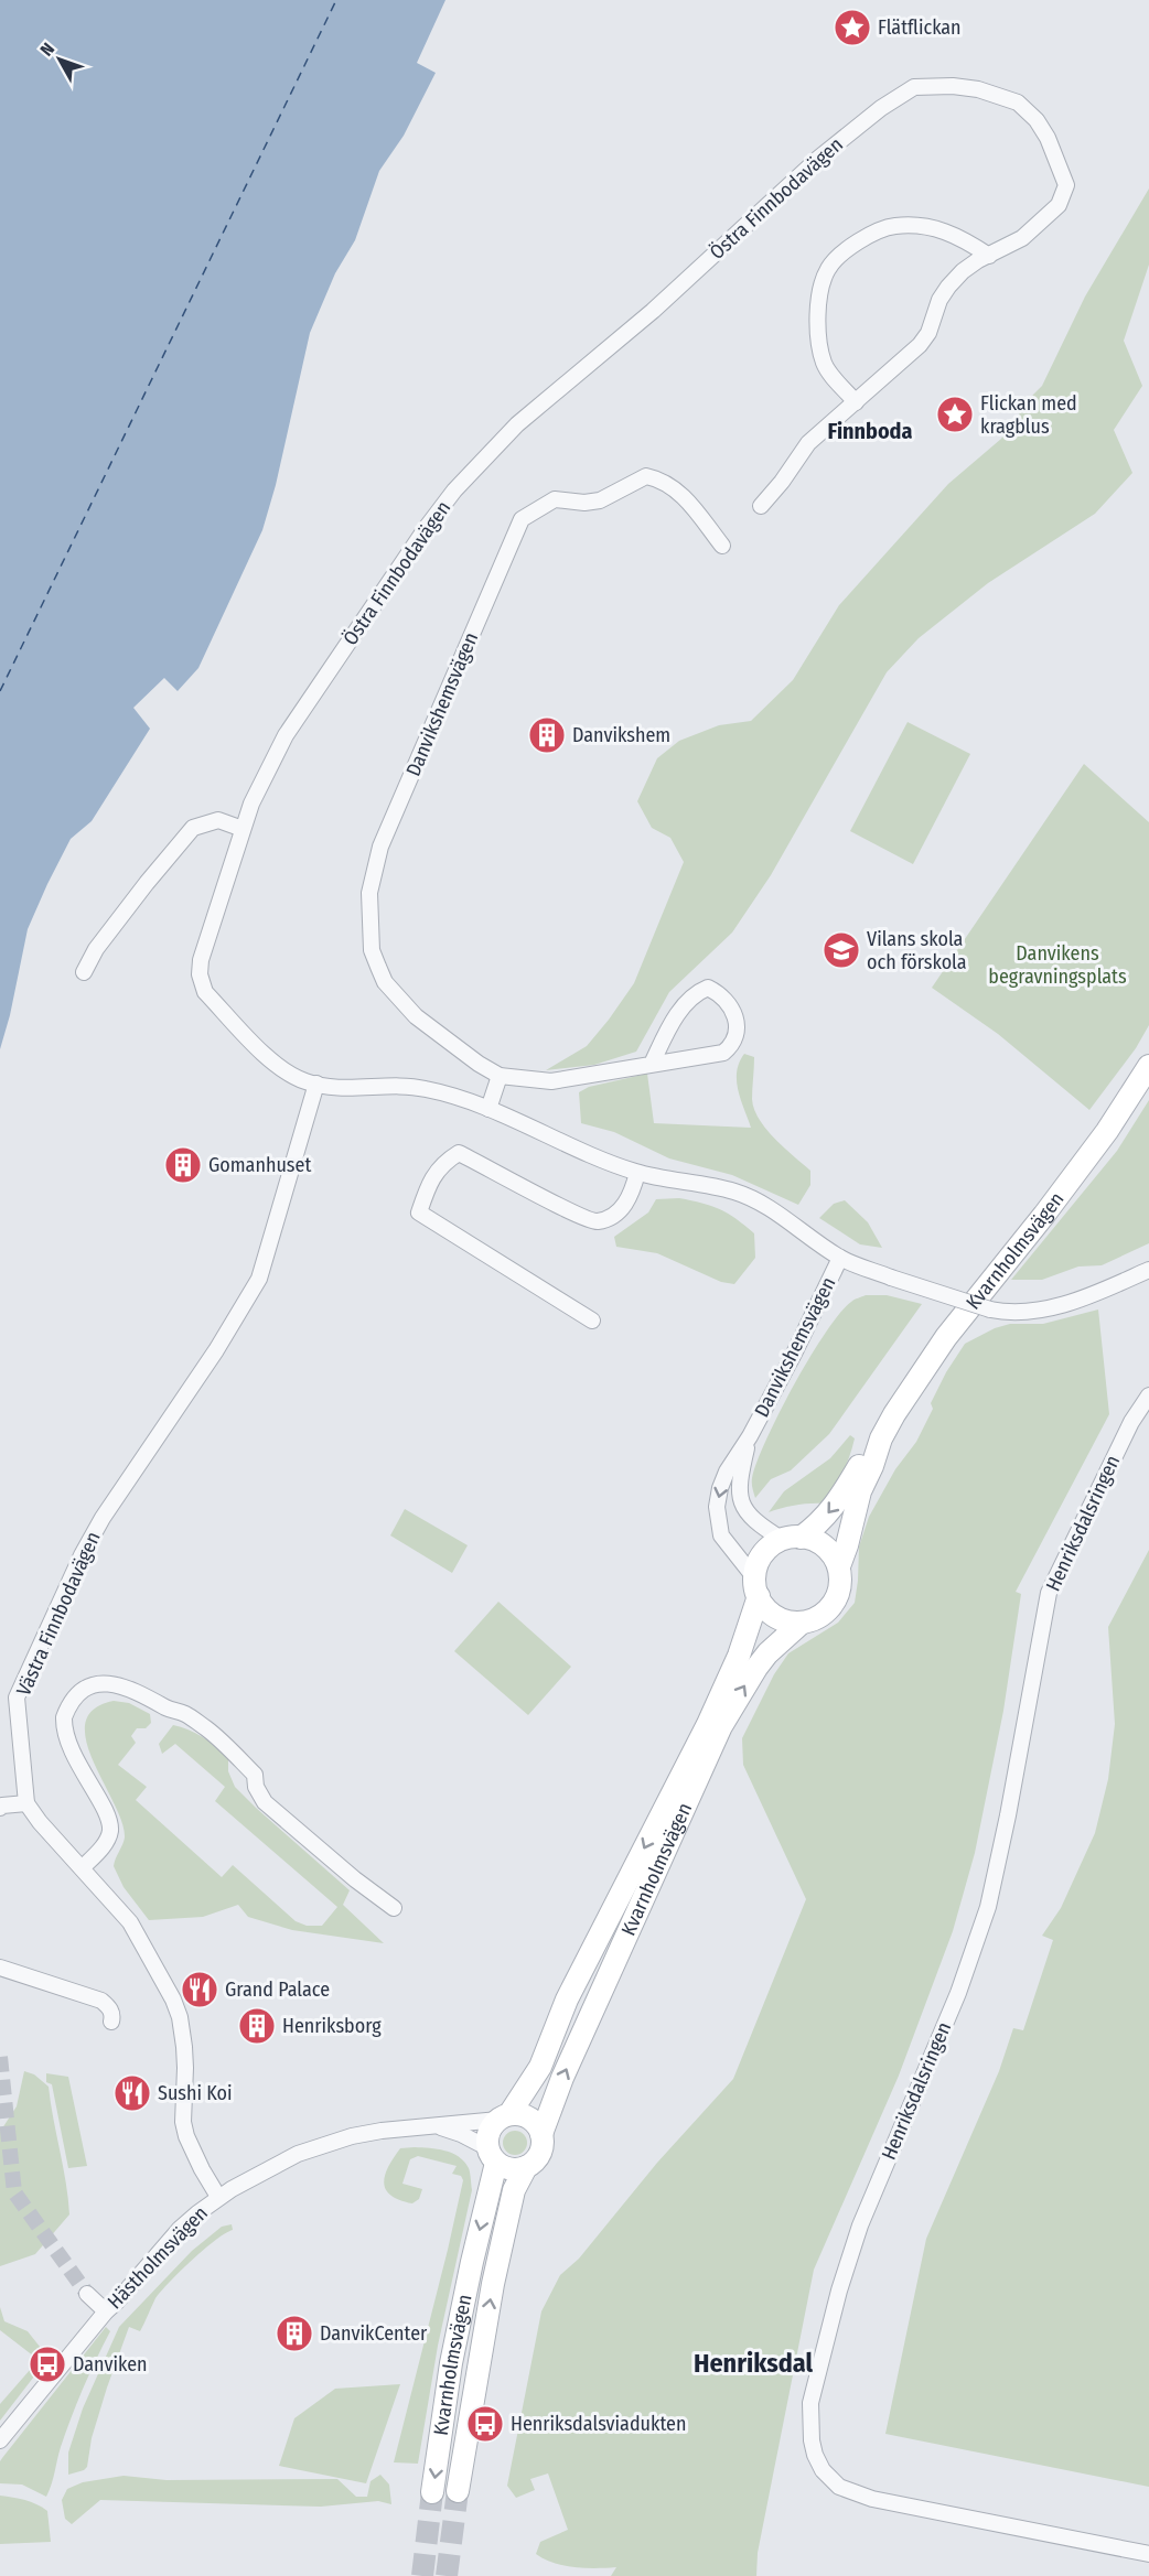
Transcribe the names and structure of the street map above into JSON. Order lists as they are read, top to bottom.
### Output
{
  "streets": {
    "street": [
      "Östra Finnbodavägen",
      "Danvikshemsvägen",
      "Kvarnholmsvägen",
      "Henriksdalsringen",
      "Västra Finnbodavägen",
      "Hästholmsvägen"
    ]
  },
  "crossings": [
    ["Östra Finnbodavägen", "Danvikshemsvägen"],
    ["Östra Finnbodavägen", "Västra Finnbodavägen"],
    ["Danvikshemsvägen", "Kvarnholmsvägen"],
    ["Danvikshemsvägen", "Västra Finnbodavägen"],
    ["Kvarnholmsvägen", "Hästholmsvägen"]
  ],
  "districts": ["Finnboda", "Henriksdal"],
  "parks": ["Danvikens begravningsplats"],
  "places": {
    "place": ["Flätflickan", "Flickan med kragblus"],
    "building": [
      "Danvikshem",
      "Gomanhuset",
      "Henriksborg",
      "DanvikCenter"
    ],
    "school or university": ["Vilans skola och förskola"],
    "restaurant": ["Grand Palace", "Sushi Koi"],
    "bus stop": ["Danviken", "Henriksdalsviadukten"]
  },
  "north": "top left"
}
